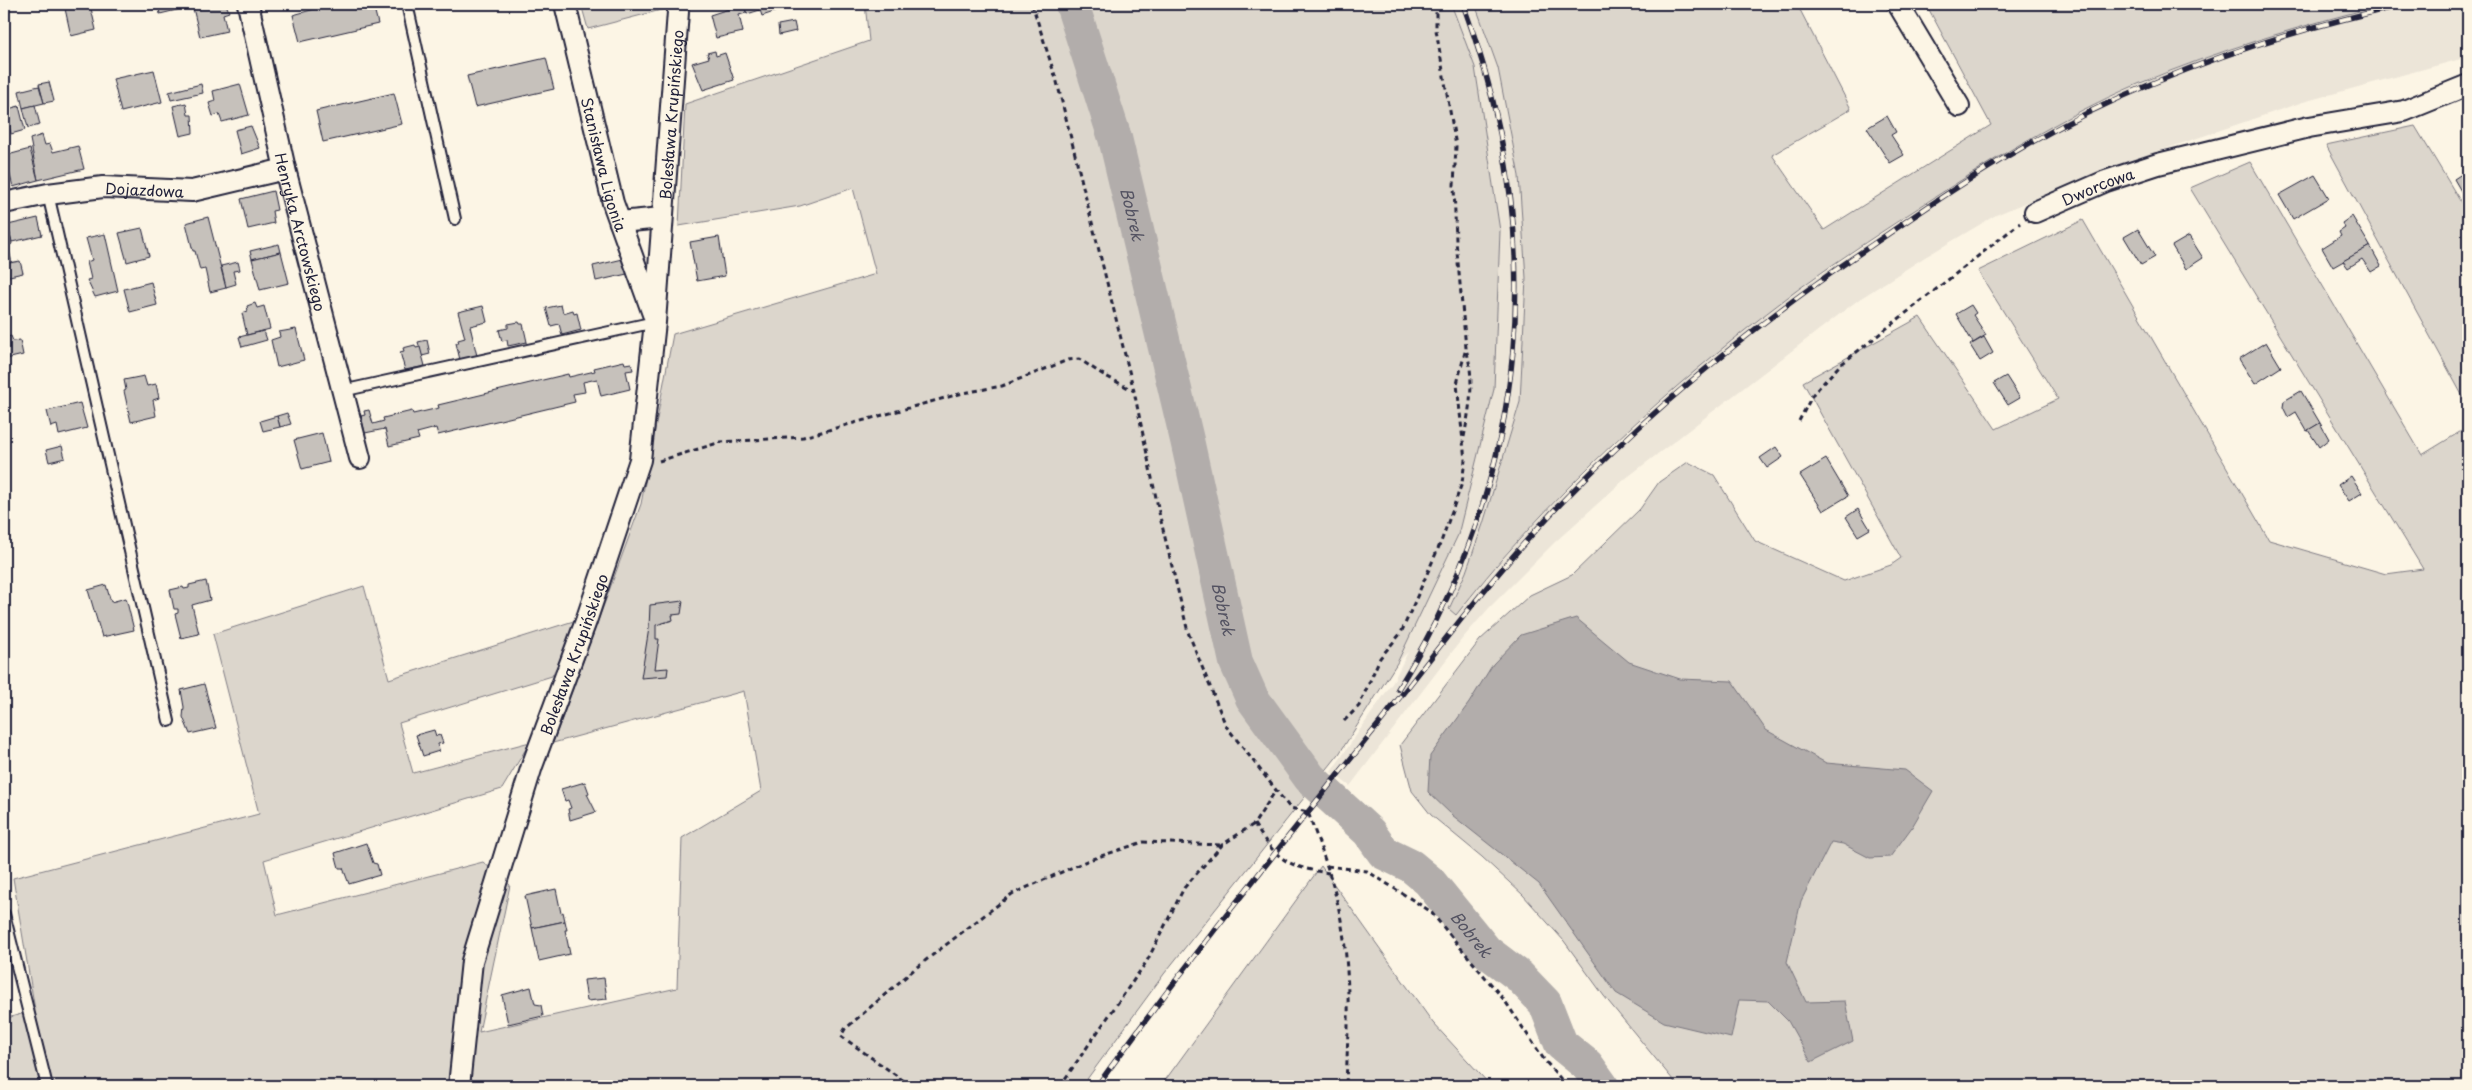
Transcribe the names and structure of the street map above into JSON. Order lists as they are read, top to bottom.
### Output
{
  "streets": {
    "street": [
      "Bolesława Krupińskiego",
      "Stanisława Ligonia",
      "Dworcowa",
      "Dojazdowa",
      "Henryka Arctowskiego"
    ]
  },
  "crossings": [
    ["Bolesława Krupińskiego", "Stanisława Ligonia"],
    ["Dojazdowa", "Henryka Arctowskiego"]
  ],
  "water": ["Bobrek"]
}
